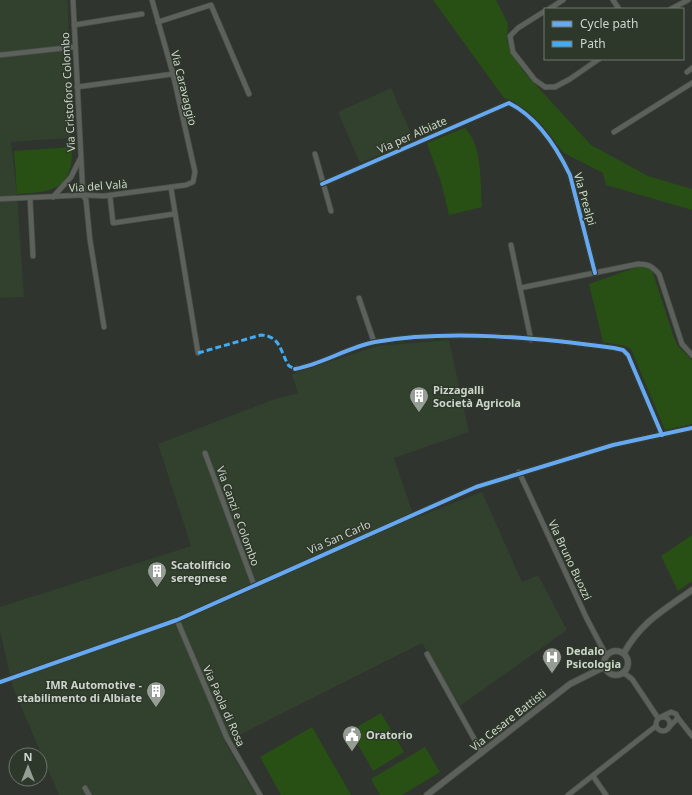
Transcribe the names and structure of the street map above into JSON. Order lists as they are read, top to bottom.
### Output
{
  "streets": {
    "street": [
      "Via Caravaggio",
      "Via Cristoforo Colombo",
      "Via per Albiate",
      "Via del Valà",
      "Via Prealpi",
      "Via Canzi e Colombo",
      "Via San Carlo",
      "Via Bruno Buozzi",
      "Via Paola di Rosa",
      "Via Cesare Battisti"
    ]
  },
  "crossings": [
    ["Via Caravaggio", "Via del Valà"],
    ["Via Cristoforo Colombo", "Via del Valà"],
    ["Via per Albiate", "Via Prealpi"],
    ["Via Canzi e Colombo", "Via San Carlo"],
    ["Via San Carlo", "Via Bruno Buozzi"],
    ["Via San Carlo", "Via Paola di Rosa"],
    ["Via Bruno Buozzi", "Via Cesare Battisti"]
  ],
  "places": {
    "building": ["Pizzagalli Società Agricola", "Scatolificio seregnese", "IMR Automotive - stabilimento di Albiate"],
    "hospital": ["Dedalo Psicologia"],
    "public building": ["Oratorio"]
  },
  "legend": ["Cycle path", "Path"],
  "north": "top"
}
